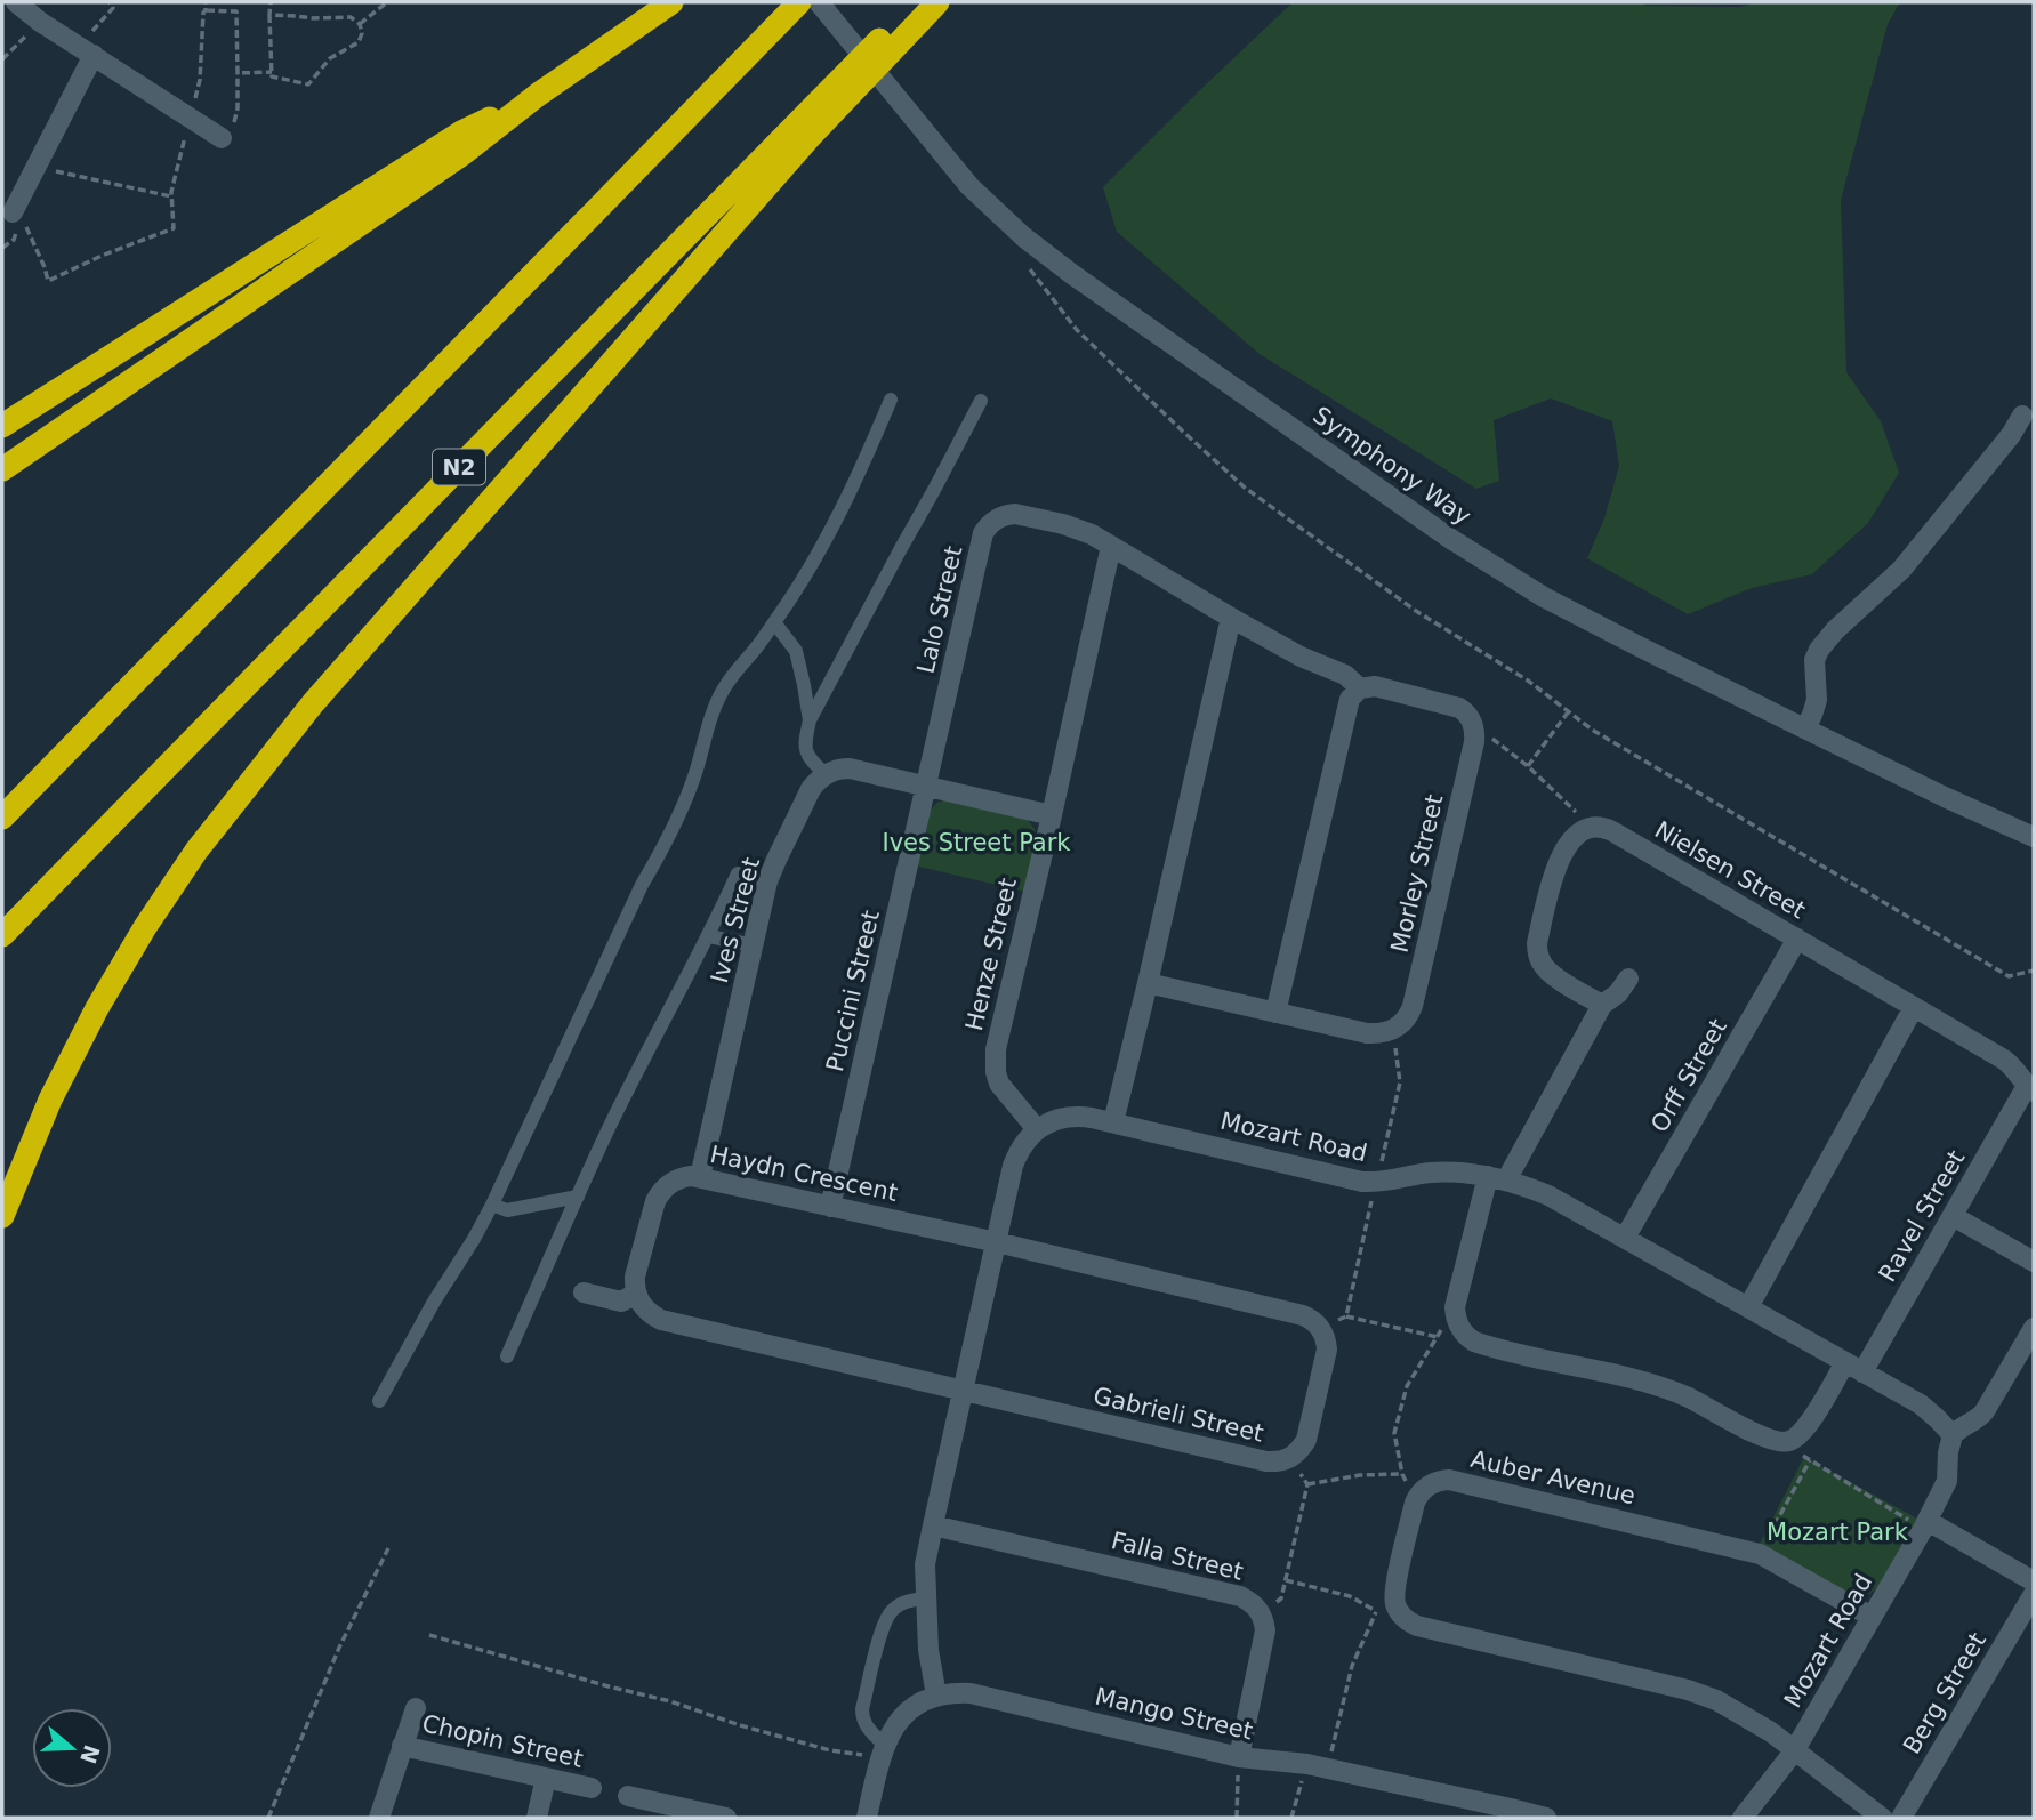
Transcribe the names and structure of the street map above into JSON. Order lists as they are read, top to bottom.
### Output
{
  "streets": {
    "highway": ["N2"],
    "street": [
      "Symphony Way",
      "Lalo Street",
      "Nielsen Street",
      "Morley Street",
      "Ives Street",
      "Henze Street",
      "Puccini Street",
      "Orff Street",
      "Mozart Road",
      "Haydn Crescent",
      "Ravel Street",
      "Gabrieli Street",
      "Auber Avenue",
      "Falla Street",
      "Berg Street",
      "Mango Street",
      "Chopin Street"
    ]
  },
  "crossings": [
    ["Lalo Street", "Henze Street"],
    ["Lalo Street", "Puccini Street"],
    ["Nielsen Street", "Orff Street"],
    ["Nielsen Street", "Ravel Street"],
    ["Ives Street", "Haydn Crescent"],
    ["Henze Street", "Mozart Road"],
    ["Puccini Street", "Haydn Crescent"],
    ["Orff Street", "Mozart Road"],
    ["Mozart Road", "Ravel Street"],
    ["Mozart Road", "Auber Avenue"],
    ["Haydn Crescent", "Gabrieli Street"],
    ["Falla Street", "Mango Street"]
  ],
  "parks": ["Ives Street Park", "Mozart Park"],
  "north": "right"
}
